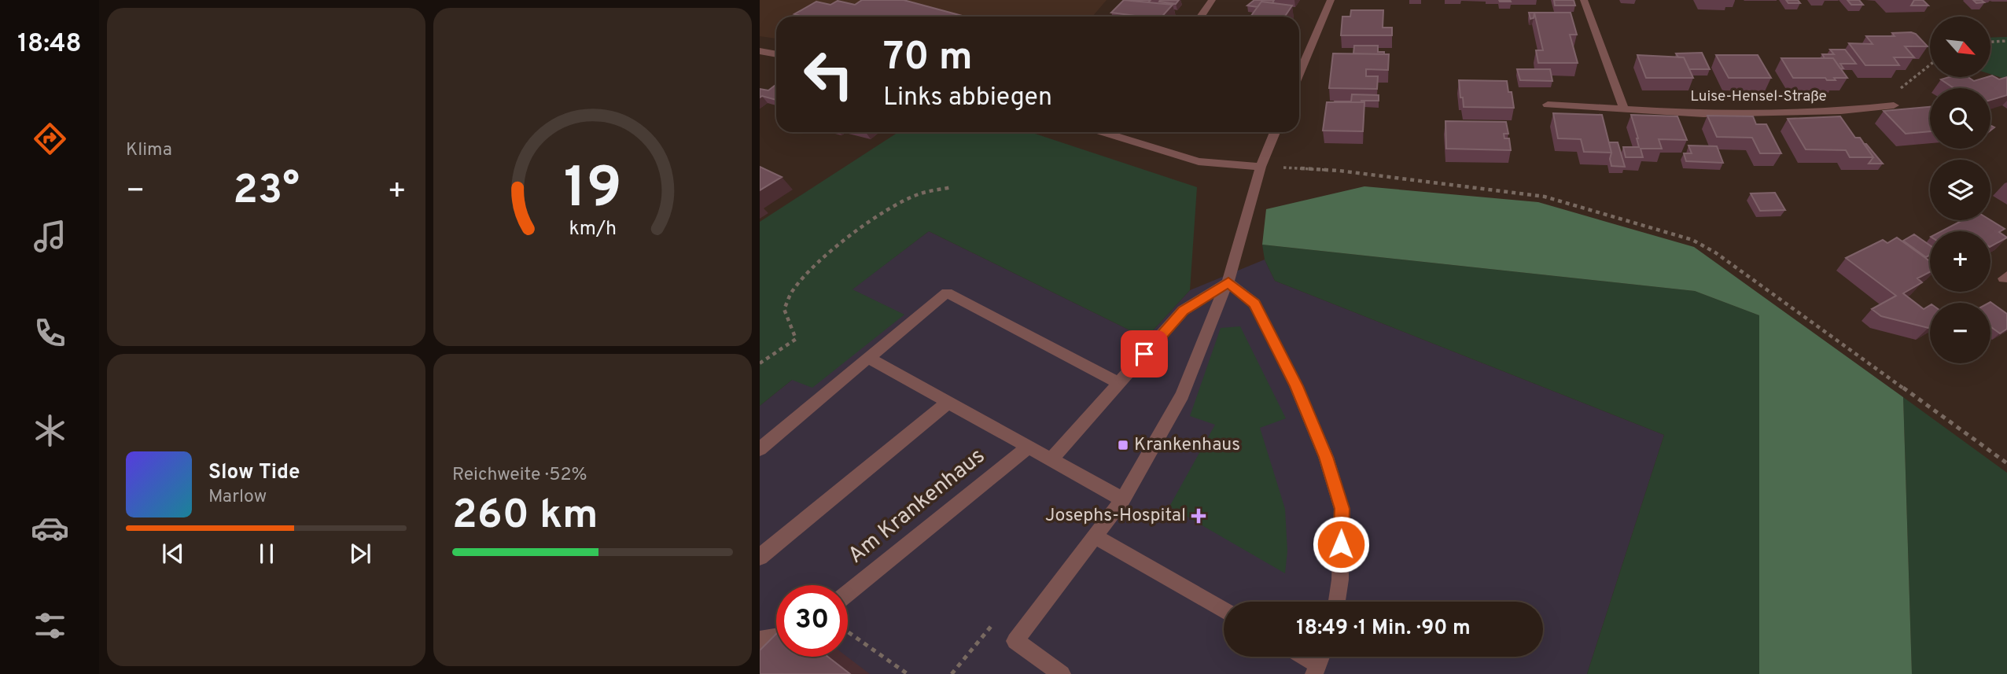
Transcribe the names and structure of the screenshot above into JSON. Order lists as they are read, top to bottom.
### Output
{
  "streets": {
    "street": ["Luise-Hensel-Straße", "Am Krankenhaus"]
  },
  "places": {
    "transit": ["Krankenhaus"],
    "health": ["Josephs-Hospital"]
  },
  "north": "bottom right",
  "page": {
    "tabs": "18:48",
    "tile": [
      "Klima",
      ["Reichweite · 52%", "260 km"]
    ],
    "map_buttons": ["+", "−"],
    "turn": ["70 m", "Links abbiegen"],
    "heat": ["−", "23°", "+"],
    "song": ["Slow Tide", "Marlow"],
    "limit": "30",
    "trip": "18:49 · 1 Min. · 90 m",
    "gauge": ["19", "km/h"]
  }
}
